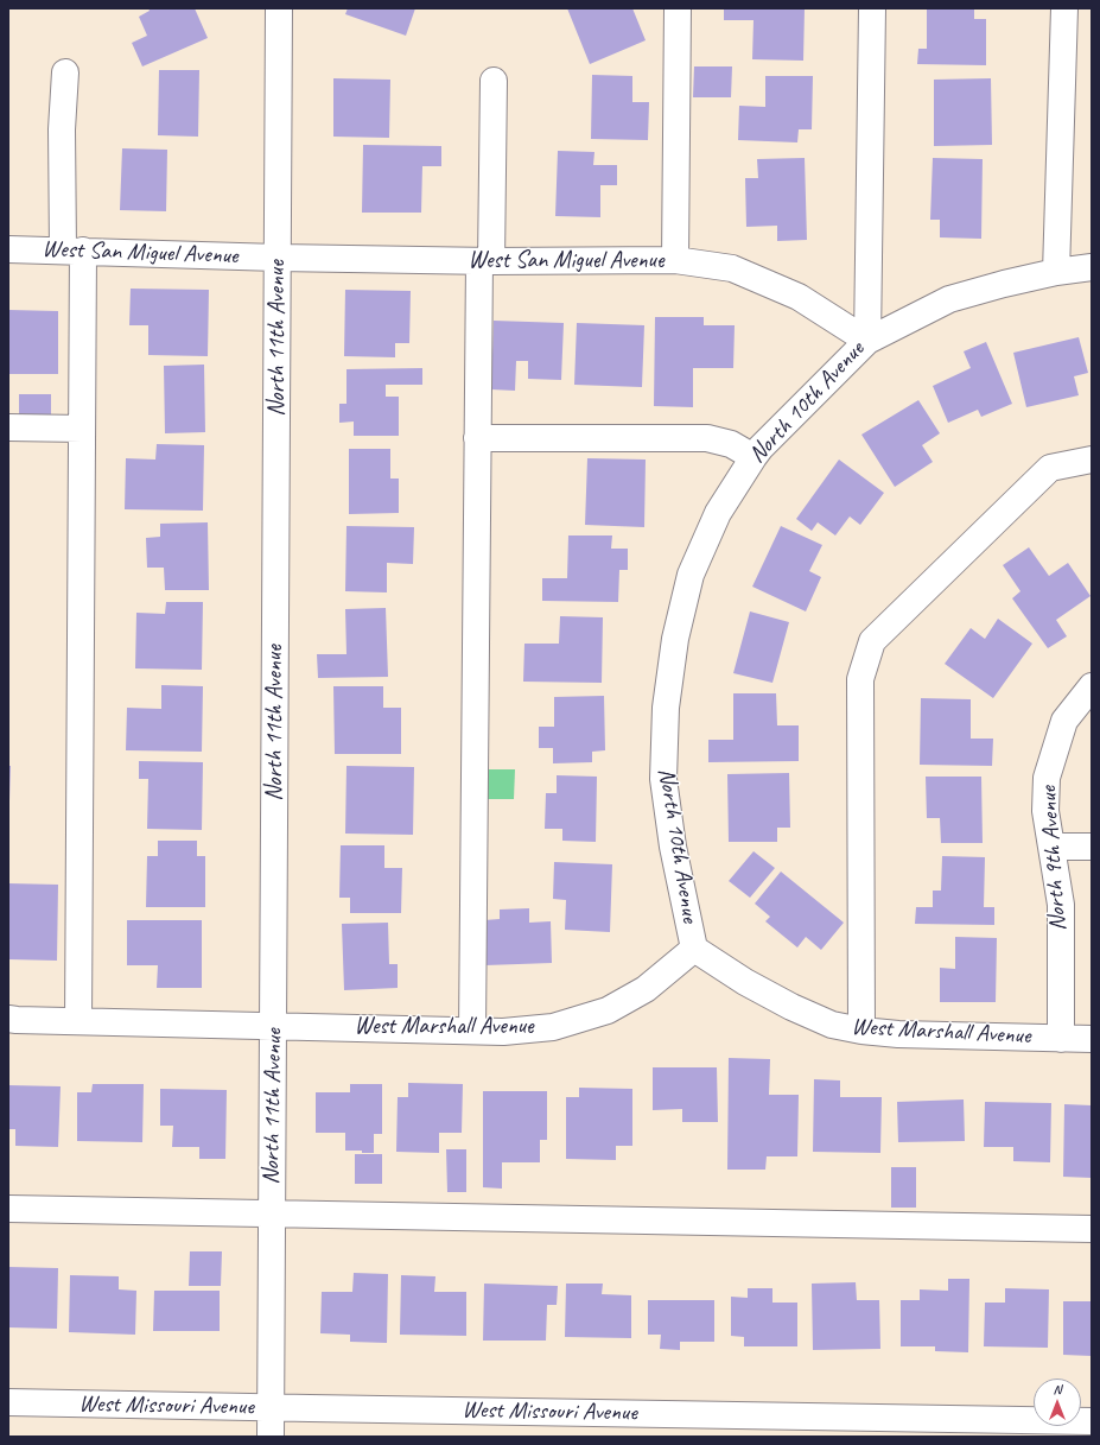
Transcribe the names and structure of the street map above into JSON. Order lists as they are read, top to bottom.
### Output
{
  "streets": {
    "street": [
      "West San Miguel Avenue",
      "North 11th Avenue",
      "North 10th Avenue",
      "North 9th Avenue",
      "West Marshall Avenue",
      "West Missouri Avenue"
    ]
  },
  "crossings": [
    ["West San Miguel Avenue", "North 11th Avenue"],
    ["West San Miguel Avenue", "North 10th Avenue"],
    ["North 11th Avenue", "West Marshall Avenue"],
    ["North 11th Avenue", "West Missouri Avenue"],
    ["North 10th Avenue", "West Marshall Avenue"],
    ["North 9th Avenue", "West Marshall Avenue"]
  ],
  "north": "top"
}
